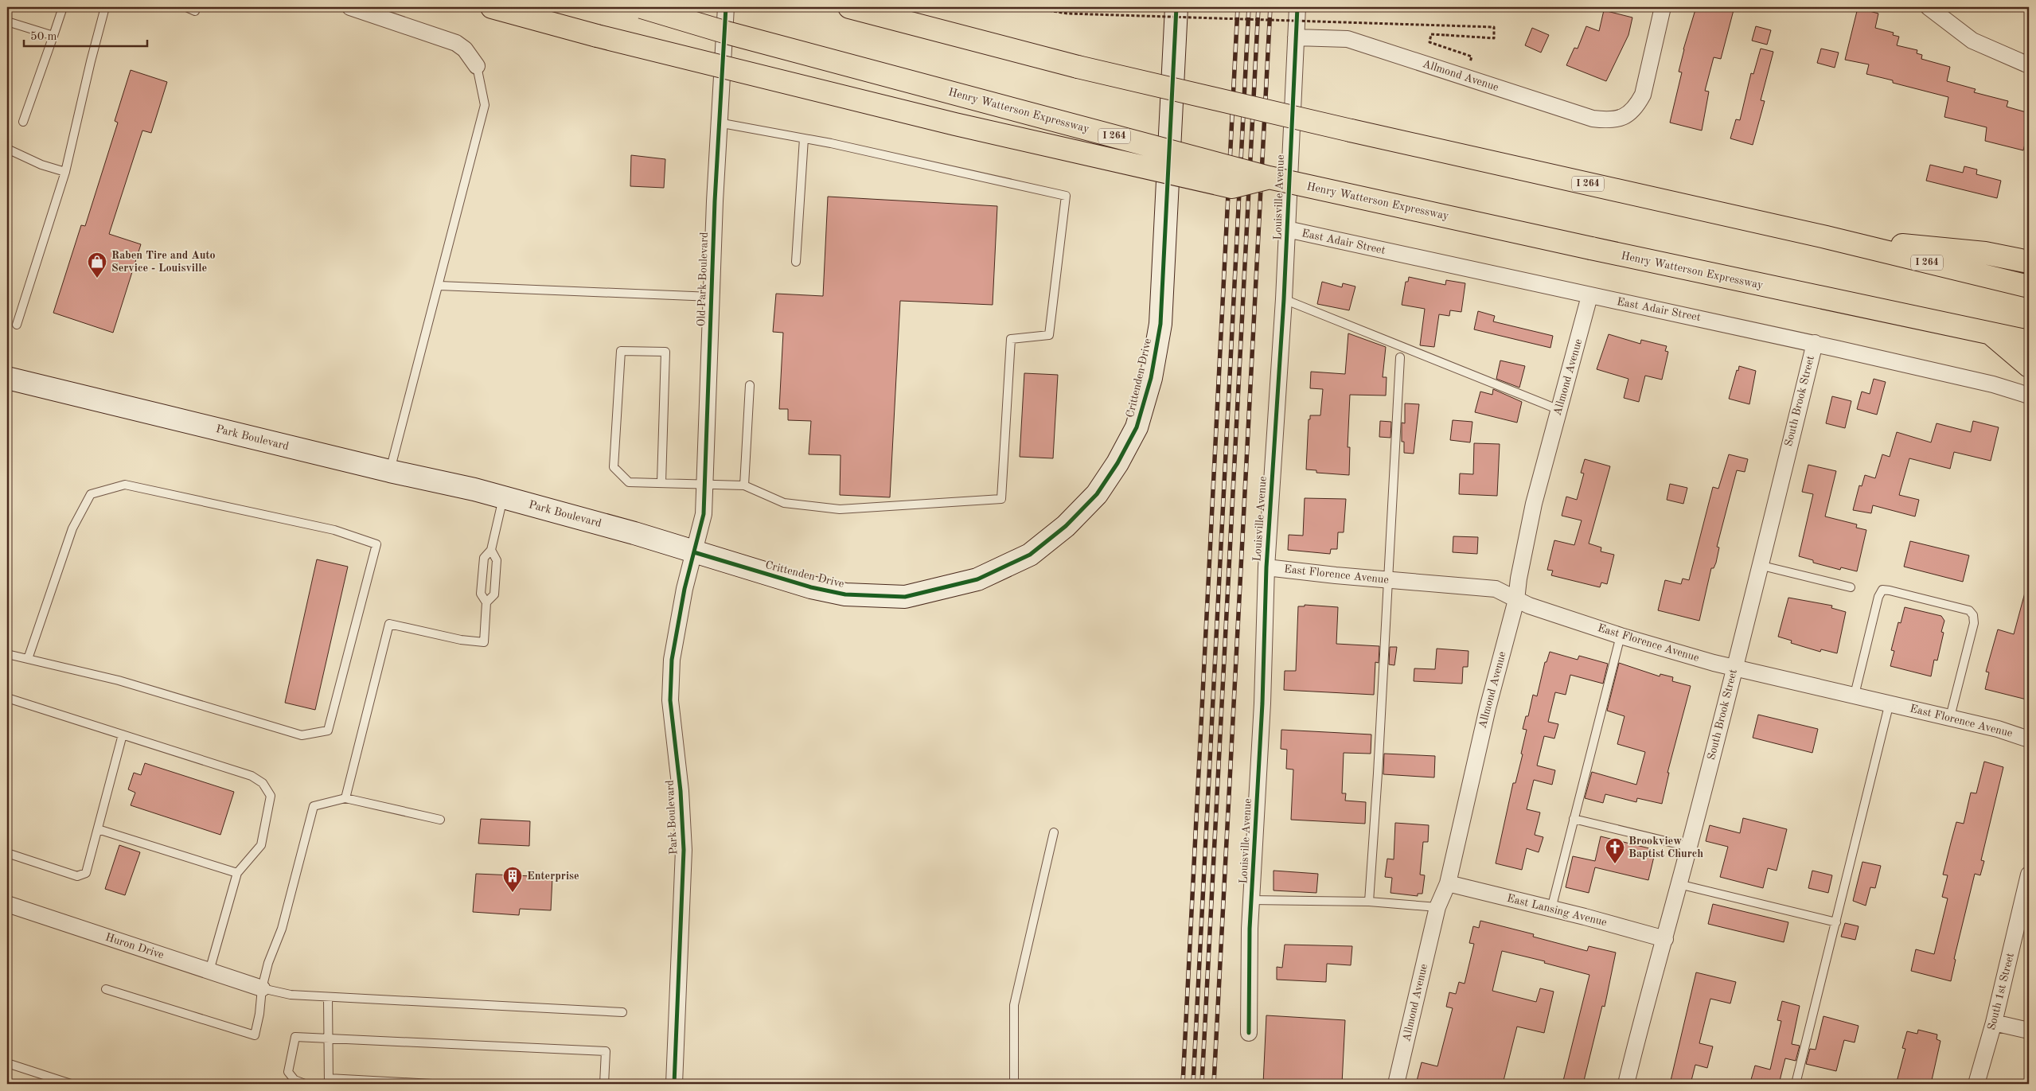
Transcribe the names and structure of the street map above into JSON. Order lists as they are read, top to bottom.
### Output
{
  "streets": {
    "highway": ["Henry Watterson Expressway", "I 264"],
    "main road": ["Crittenden Drive", "Park Boulevard"],
    "street": [
      "Allmond Avenue",
      "Louisville Avenue",
      "East Adair Street",
      "Old Park Boulevard",
      "South Brook Street",
      "East Florence Avenue",
      "East Lansing Avenue",
      "Huron Drive",
      "South 1st Street"
    ]
  },
  "crossings": [
    ["Allmond Avenue", "Louisville Avenue"],
    ["Allmond Avenue", "East Adair Street"],
    ["Allmond Avenue", "East Florence Avenue"],
    ["Allmond Avenue", "East Lansing Avenue"],
    ["Louisville Avenue", "East Adair Street"],
    ["Louisville Avenue", "East Florence Avenue"],
    ["East Adair Street", "South Brook Street"],
    ["Old Park Boulevard", "Crittenden Drive"],
    ["Old Park Boulevard", "Park Boulevard"],
    ["Crittenden Drive", "Park Boulevard"],
    ["South Brook Street", "East Florence Avenue"],
    ["South Brook Street", "East Lansing Avenue"]
  ],
  "places": {
    "shop": ["Raben Tire and Auto Service - Louisville"],
    "church": ["Brookview Baptist Church"],
    "building": ["Enterprise"]
  },
  "scale_bar": "50 m"
}
